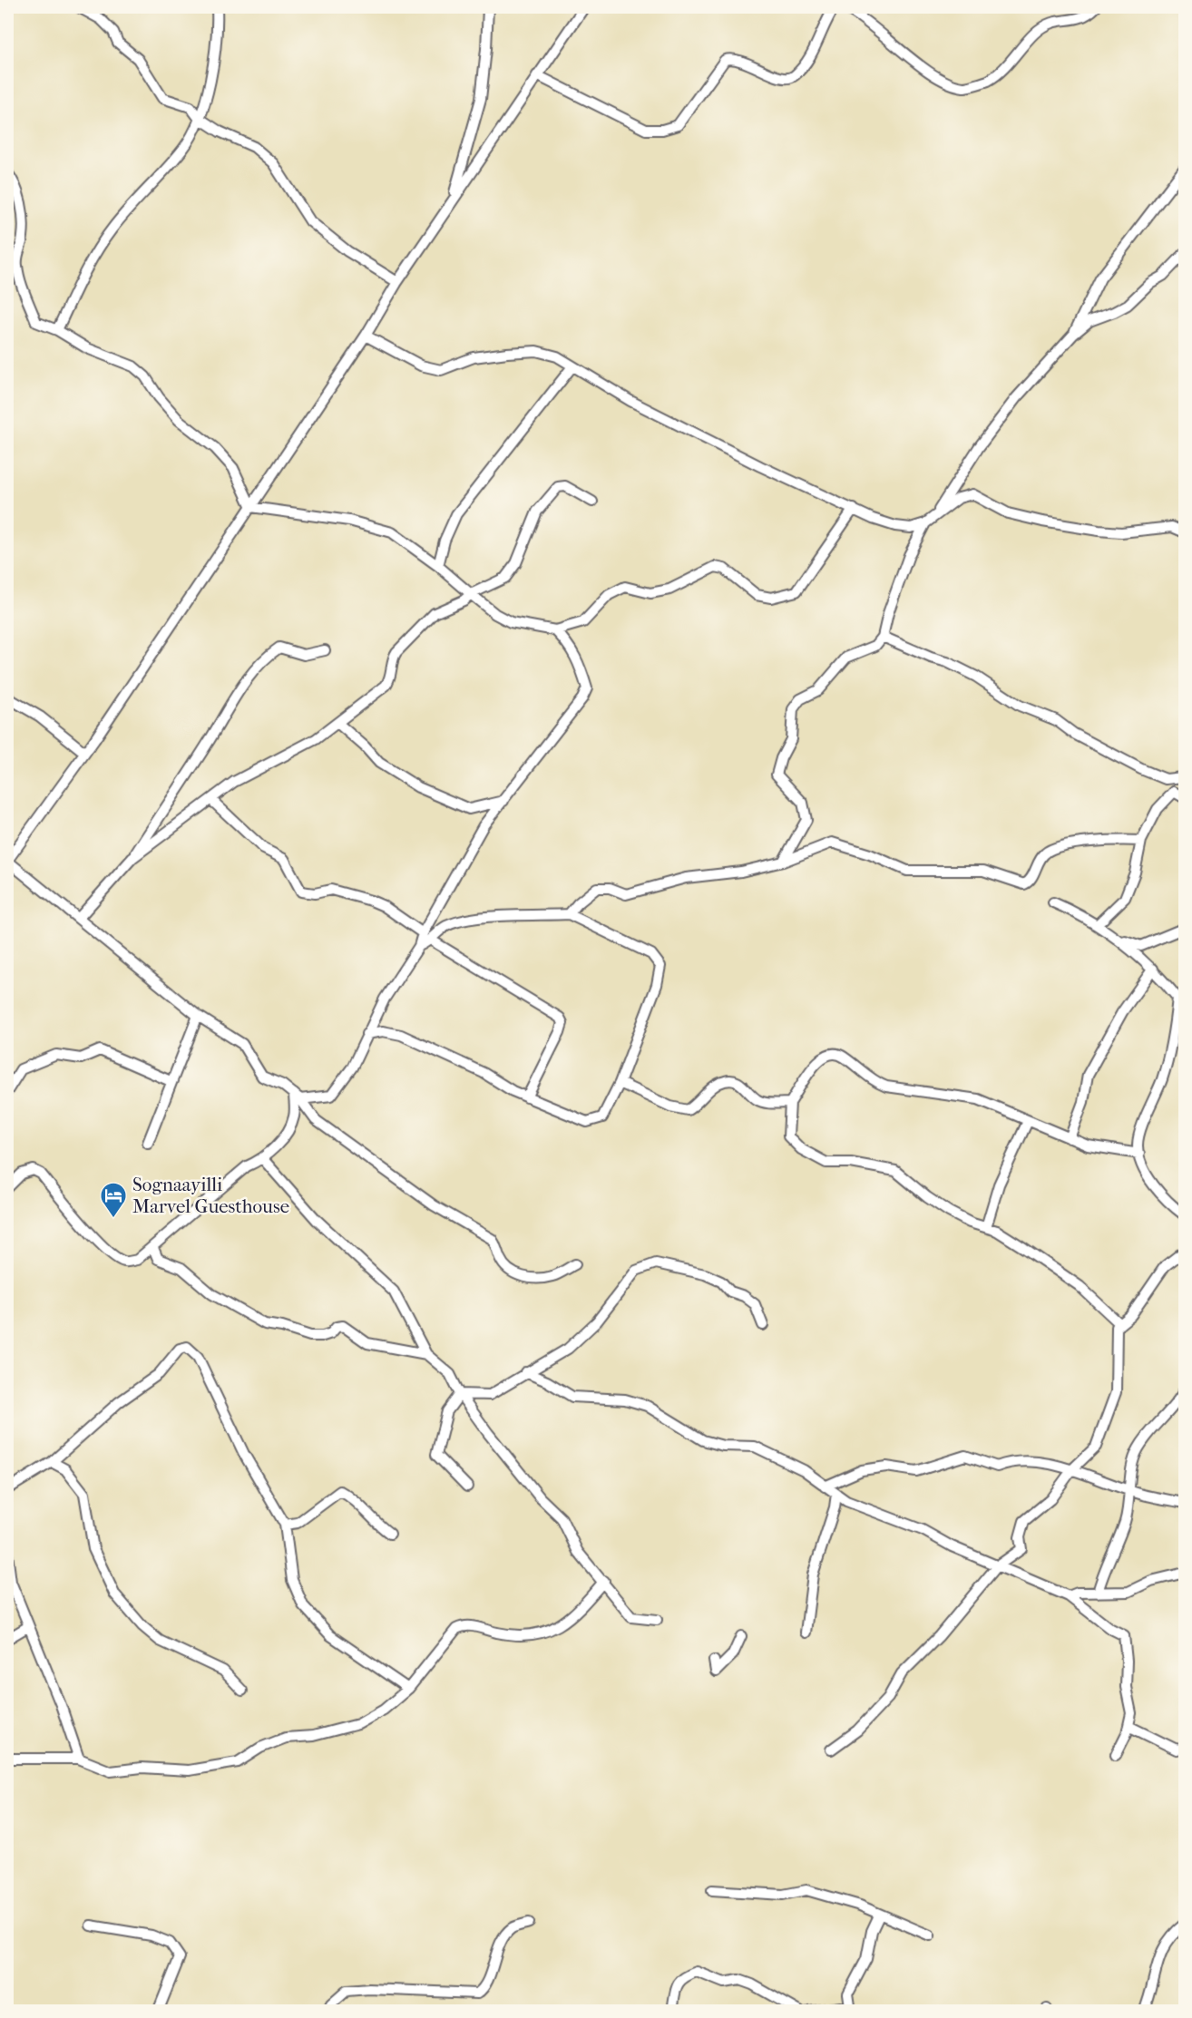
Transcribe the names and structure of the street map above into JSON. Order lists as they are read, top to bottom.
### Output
{
  "places": {
    "hotel": ["Sognaayilli Marvel Guesthouse"]
  }
}
